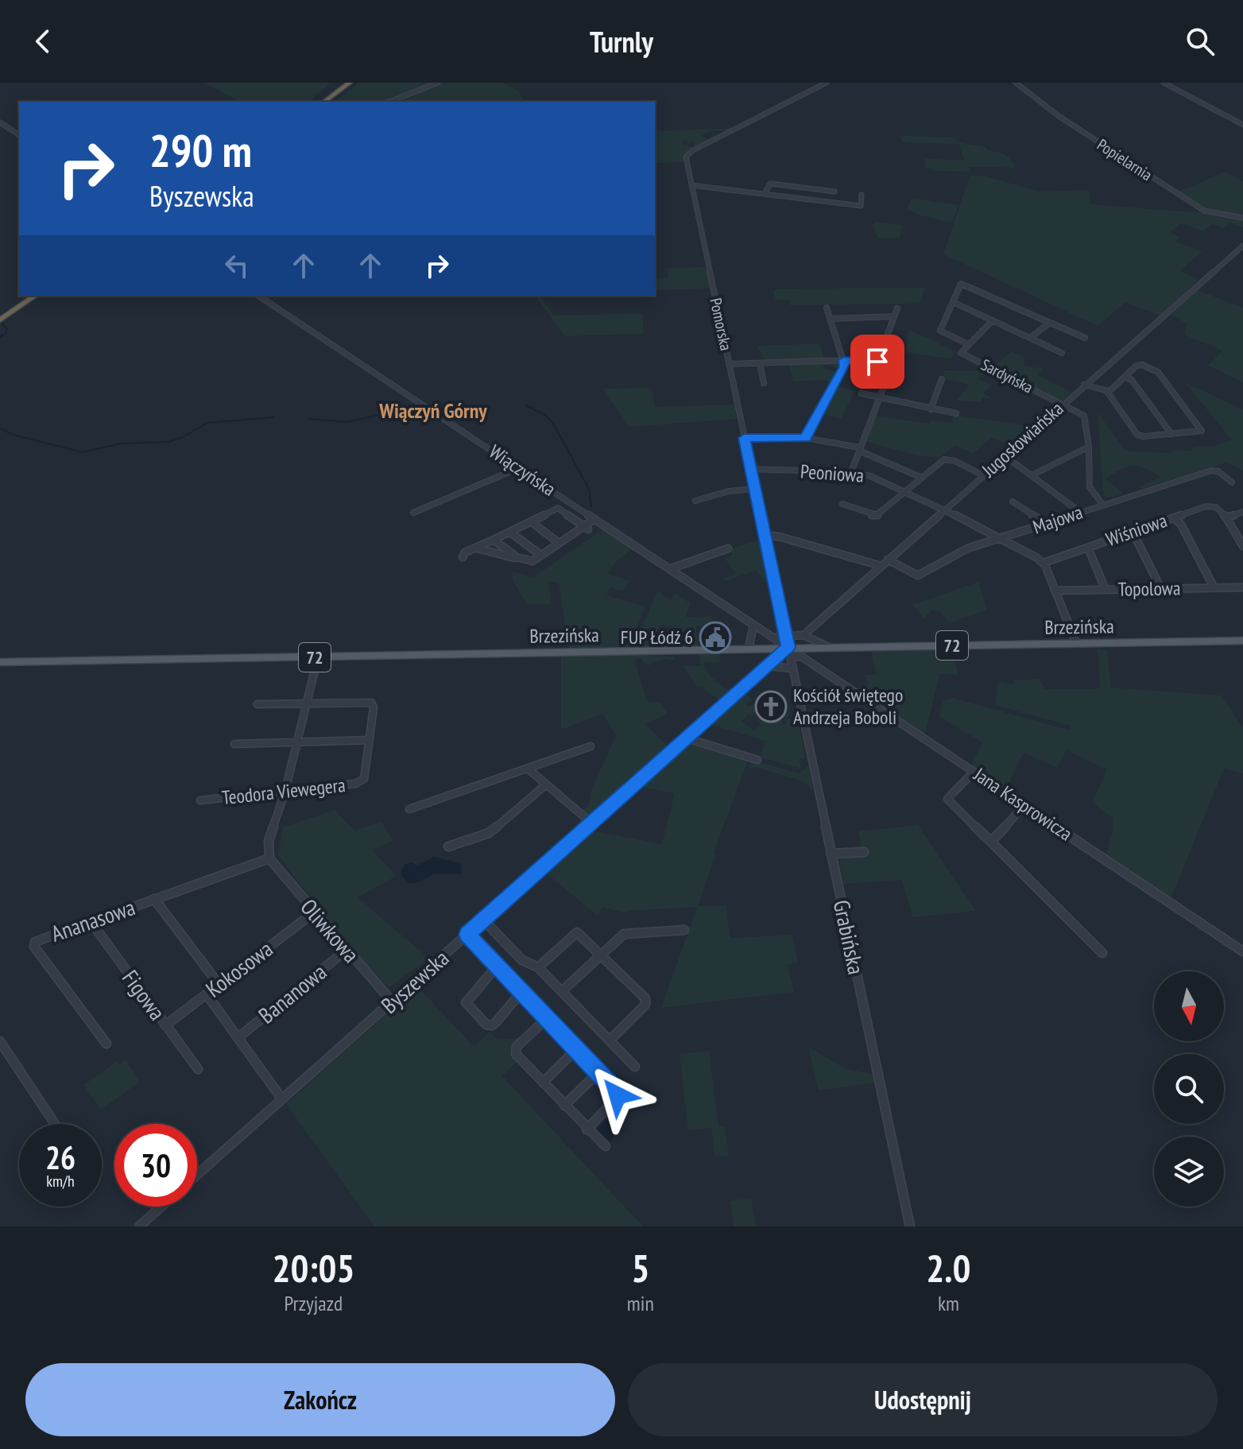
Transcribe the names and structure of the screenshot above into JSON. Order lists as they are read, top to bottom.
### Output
{
  "streets": {
    "main road": ["Brzezińska", "72"],
    "street": [
      "Popielarnia",
      "Pomorska",
      "Sardyńska",
      "Jugosłowiańska",
      "Wiączyńska",
      "Peoniowa",
      "Majowa",
      "Wiśniowa",
      "Topolowa",
      "Teodora Viewegera",
      "Jana Kasprowicza",
      "Ananasowa",
      "Oliwkowa",
      "Grabińska",
      "Kokosowa",
      "Byszewska",
      "Bananowa",
      "Figowa"
    ]
  },
  "crossings": [
    ["Pomorska", "Wiączyńska"],
    ["Pomorska", "Peoniowa"],
    ["Pomorska", "Brzezińska"],
    ["Pomorska", "Grabińska"],
    ["Pomorska", "Byszewska"],
    ["Sardyńska", "Jugosłowiańska"],
    ["Jugosłowiańska", "Peoniowa"],
    ["Jugosłowiańska", "Majowa"],
    ["Wiączyńska", "Brzezińska"],
    ["Wiączyńska", "Grabińska"],
    ["Wiączyńska", "Byszewska"],
    ["Peoniowa", "Majowa"],
    ["Peoniowa", "Wiśniowa"],
    ["Brzezińska", "Grabińska"],
    ["Brzezińska", "Byszewska"],
    ["Ananasowa", "Oliwkowa"],
    ["Ananasowa", "Figowa"],
    ["Oliwkowa", "Kokosowa"],
    ["Oliwkowa", "Byszewska"],
    ["Oliwkowa", "Bananowa"],
    ["Grabińska", "Byszewska"],
    ["Kokosowa", "Figowa"]
  ],
  "districts": ["Wiączyń Górny"],
  "places": {
    "public building": ["FUP Łódź 6"],
    "church": ["Kościół świętego Andrzeja Boboli"]
  },
  "north": "bottom",
  "page": {
    "header": "Turnly",
    "turn": ["290 m", "Byszewska"],
    "speed": "26 km/h",
    "limit": "30",
    "eta": [
      "20:05",
      "Przyjazd",
      "5",
      "min",
      "2.0",
      "km"
    ],
    "buttons": ["Zakończ", "Udostępnij"]
  }
}
